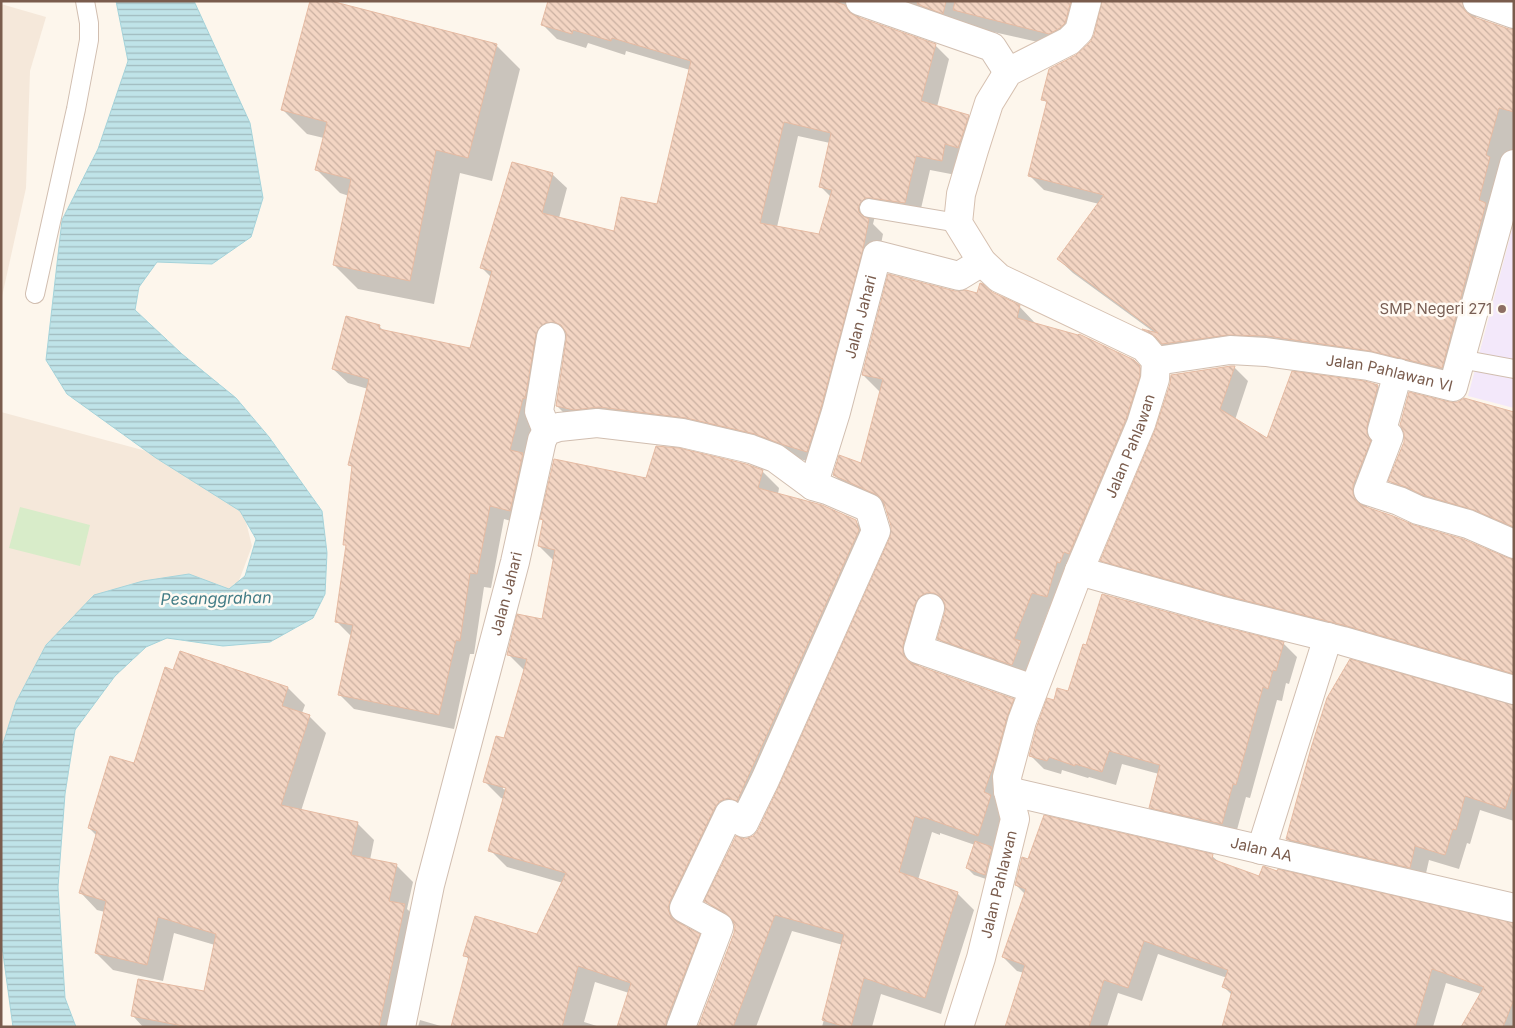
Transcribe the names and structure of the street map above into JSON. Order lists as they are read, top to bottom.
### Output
{
  "streets": {
    "street": [
      "Jalan Jahari",
      "Jalan Pahlawan VI",
      "Jalan Pahlawan",
      "Jalan AA"
    ]
  },
  "crossings": [
    ["Jalan Pahlawan VI", "Jalan Pahlawan"],
    ["Jalan Pahlawan", "Jalan AA"]
  ],
  "water": ["Pesanggrahan"],
  "places": ["SMP Negeri 271"]
}
